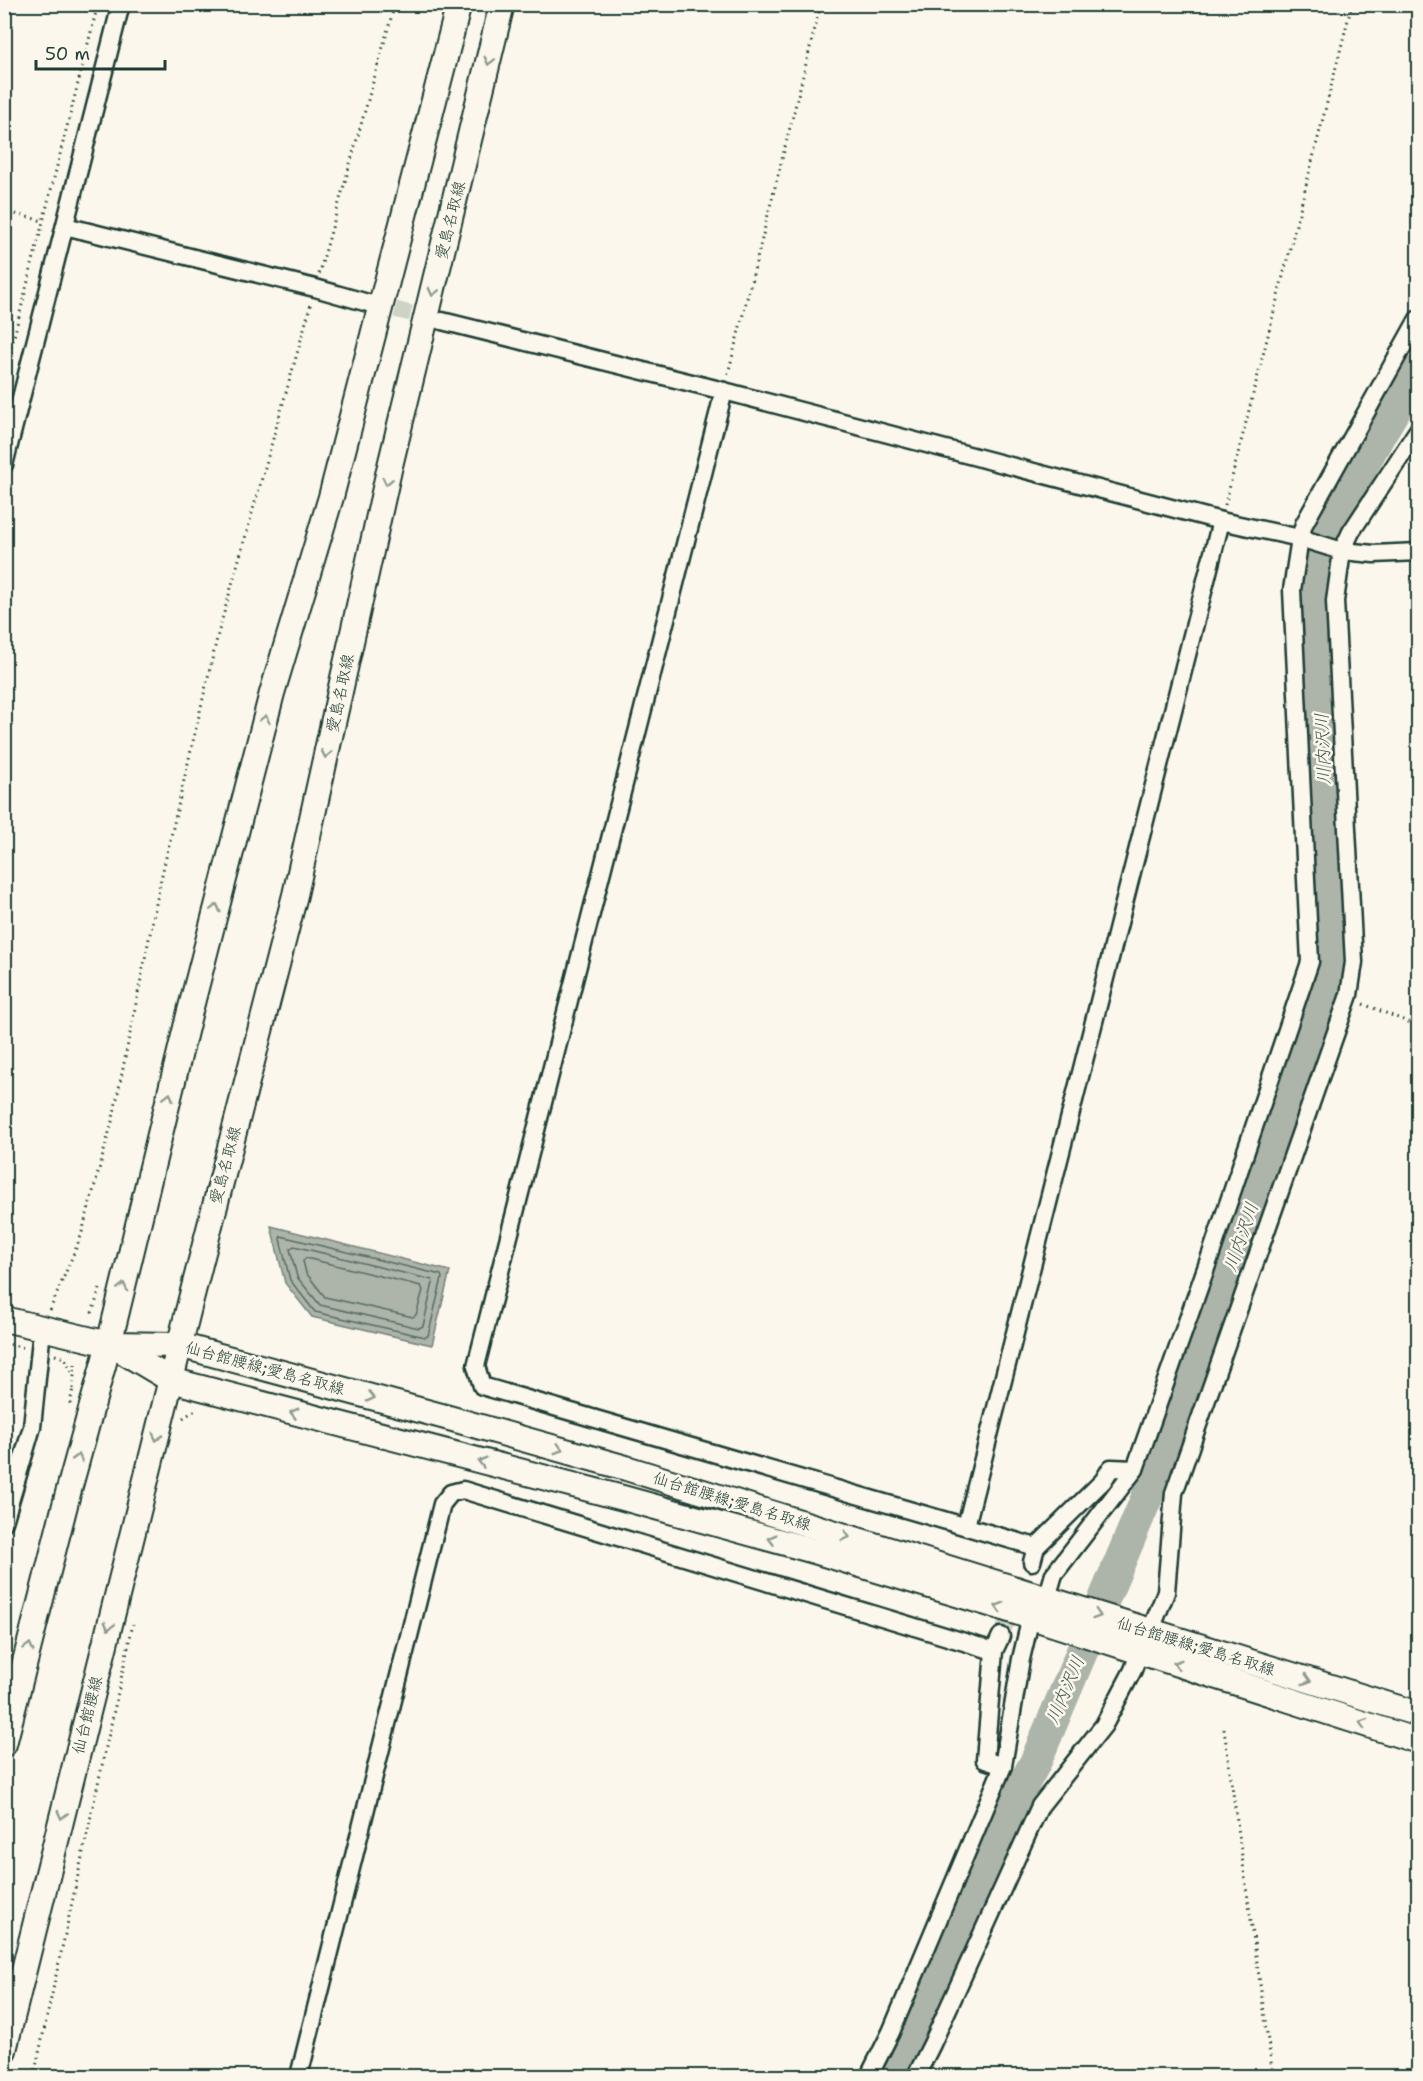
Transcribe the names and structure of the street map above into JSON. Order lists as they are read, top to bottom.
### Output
{
  "streets": {
    "main road": ["愛島名取線", "仙台館腰線;愛島名取線", "仙台館腰線"]
  },
  "crossings": [
    ["愛島名取線", "仙台館腰線;愛島名取線"],
    ["愛島名取線", "仙台館腰線"],
    ["仙台館腰線;愛島名取線", "仙台館腰線"]
  ],
  "water": ["川内沢川"],
  "scale_bar": "50 m"
}
